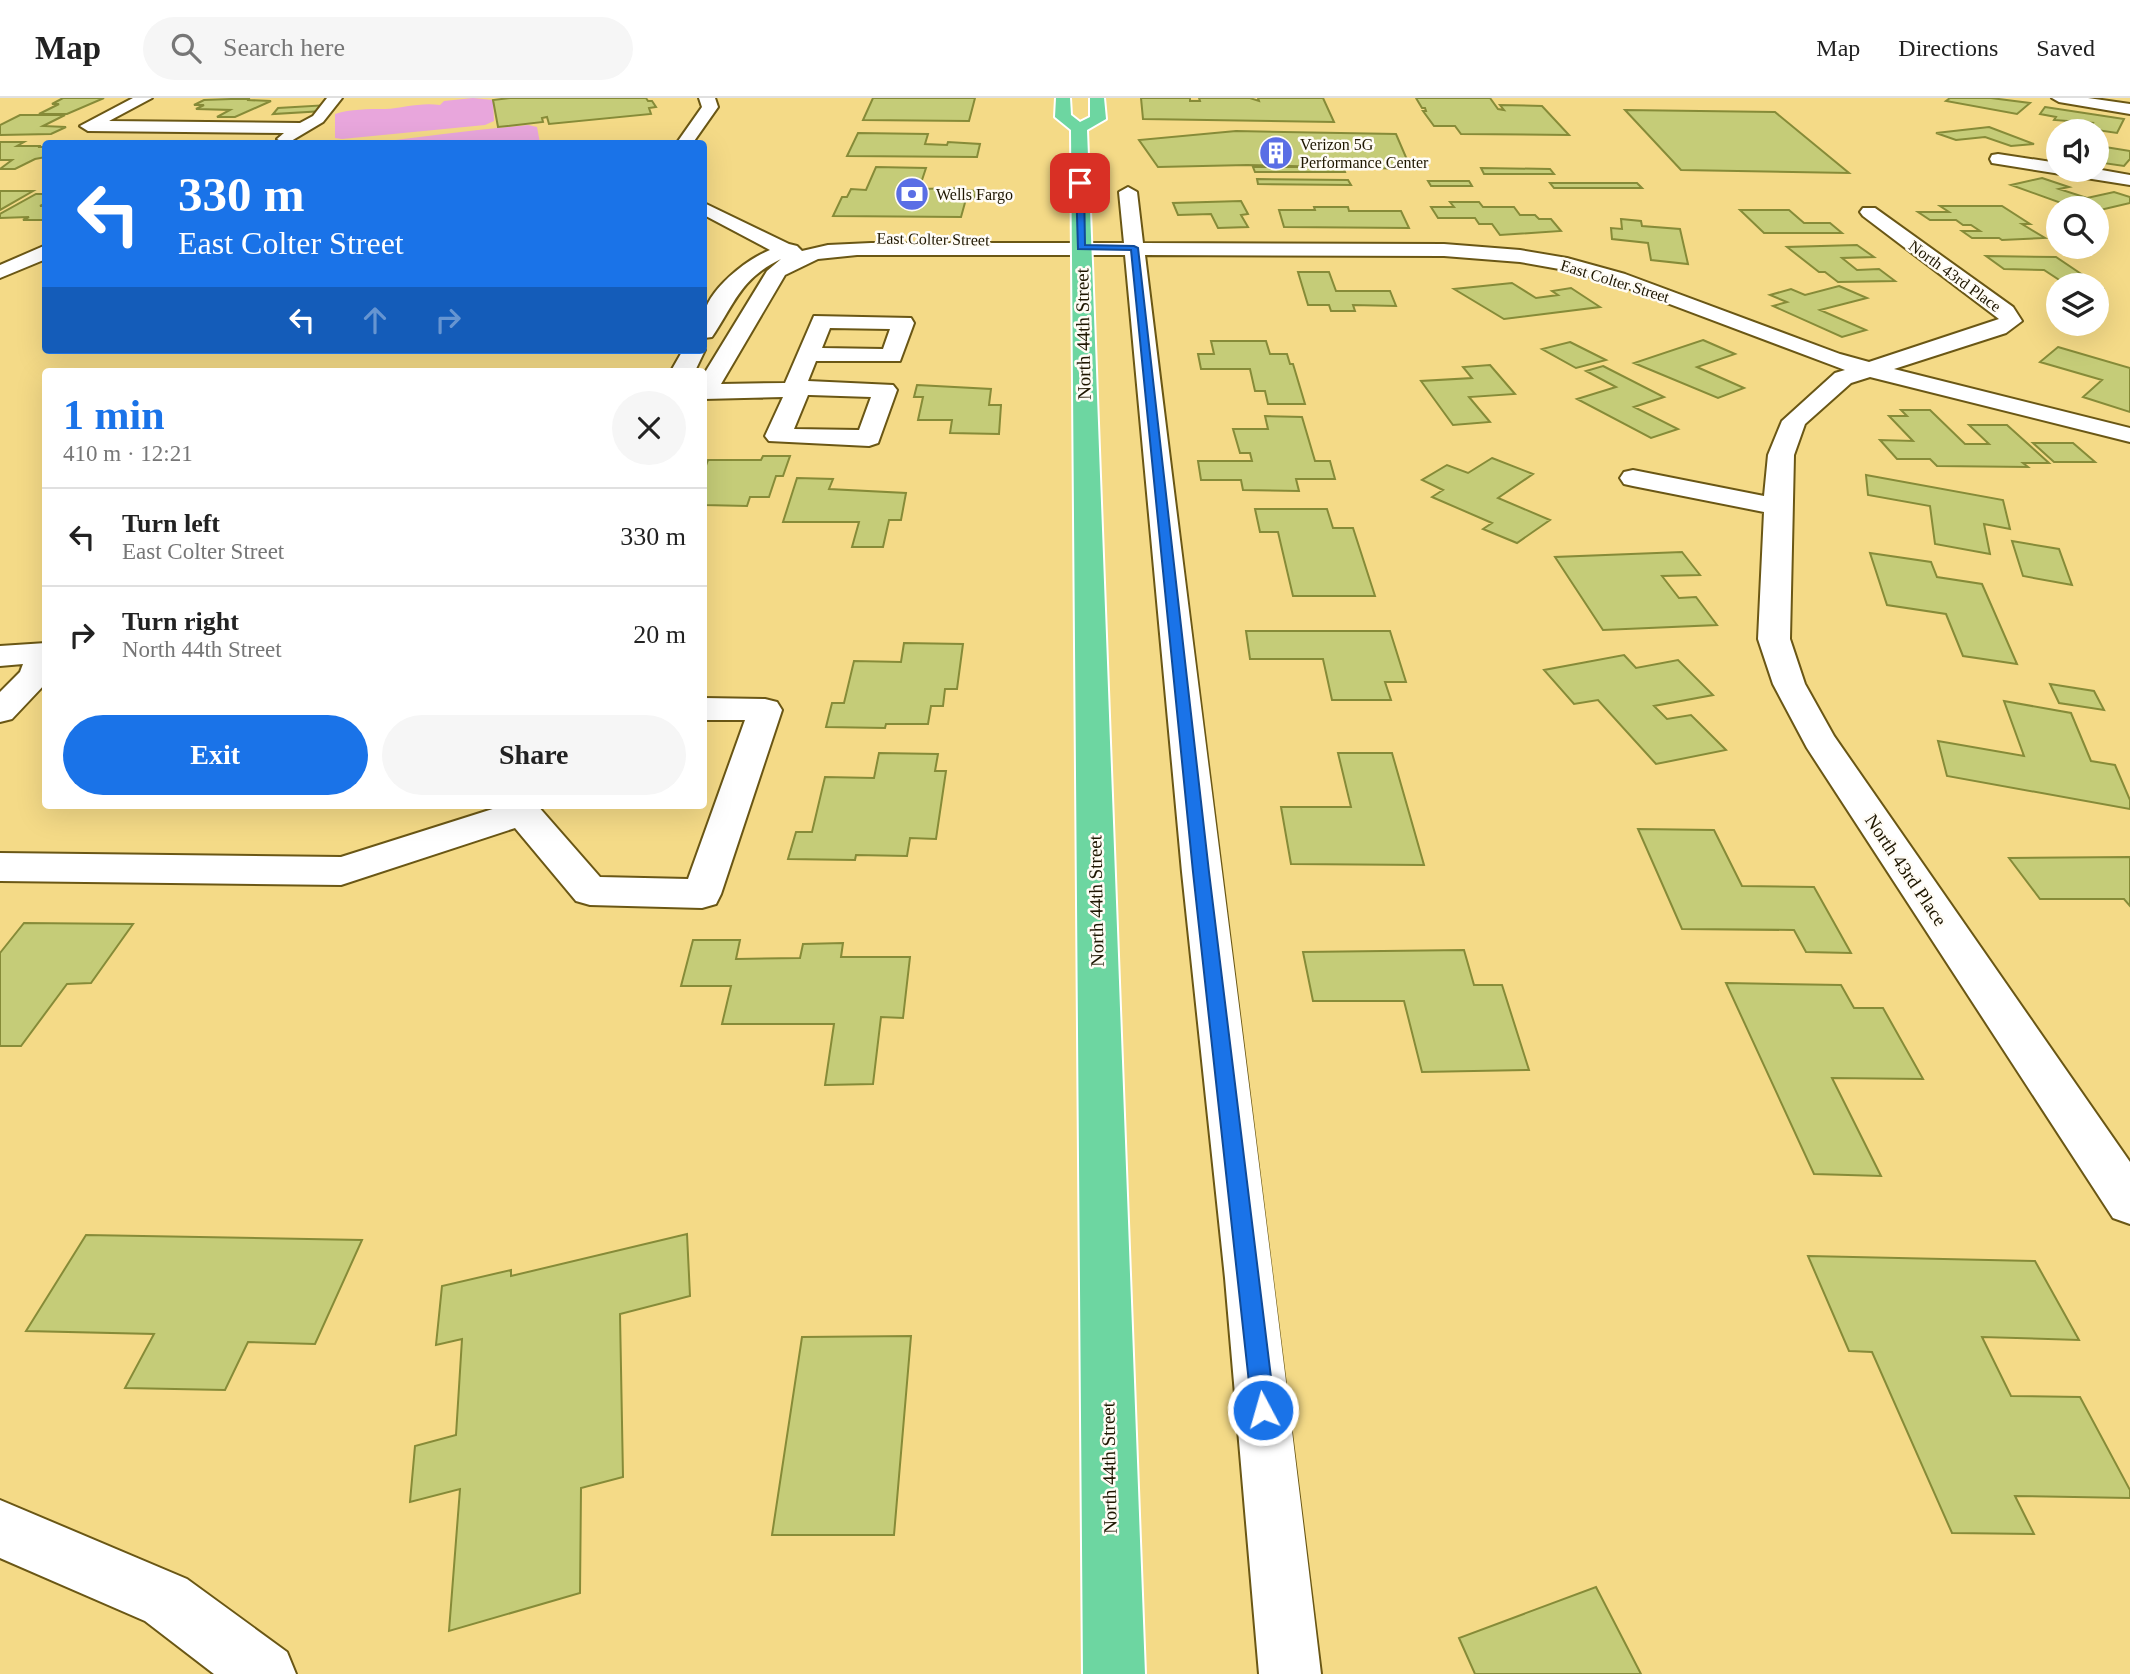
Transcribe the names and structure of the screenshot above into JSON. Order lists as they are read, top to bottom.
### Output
{
  "streets": {
    "main road": ["North 44th Street"],
    "street": ["East Colter Street", "North 43rd Place"]
  },
  "crossings": [
    ["East Colter Street", "North 43rd Place"],
    ["East Colter Street", "North 44th Street"]
  ],
  "places": {
    "building": ["Verizon 5G Performance Center"],
    "bank": ["Wells Fargo"]
  },
  "page": {
    "header": "Map",
    "search": "Search here",
    "nav": ["Map", "Directions", "Saved"],
    "turn": ["330 m", "East Colter Street"],
    "heading": ["1 min", "410 m · 12:21"],
    "list": [
      {
        "name": "Turn left",
        "note": "East Colter Street",
        "value": "330 m"
      },
      {
        "name": "Turn right",
        "note": "North 44th Street",
        "value": "20 m"
      }
    ],
    "buttons": ["Exit", "Share"]
  }
}
